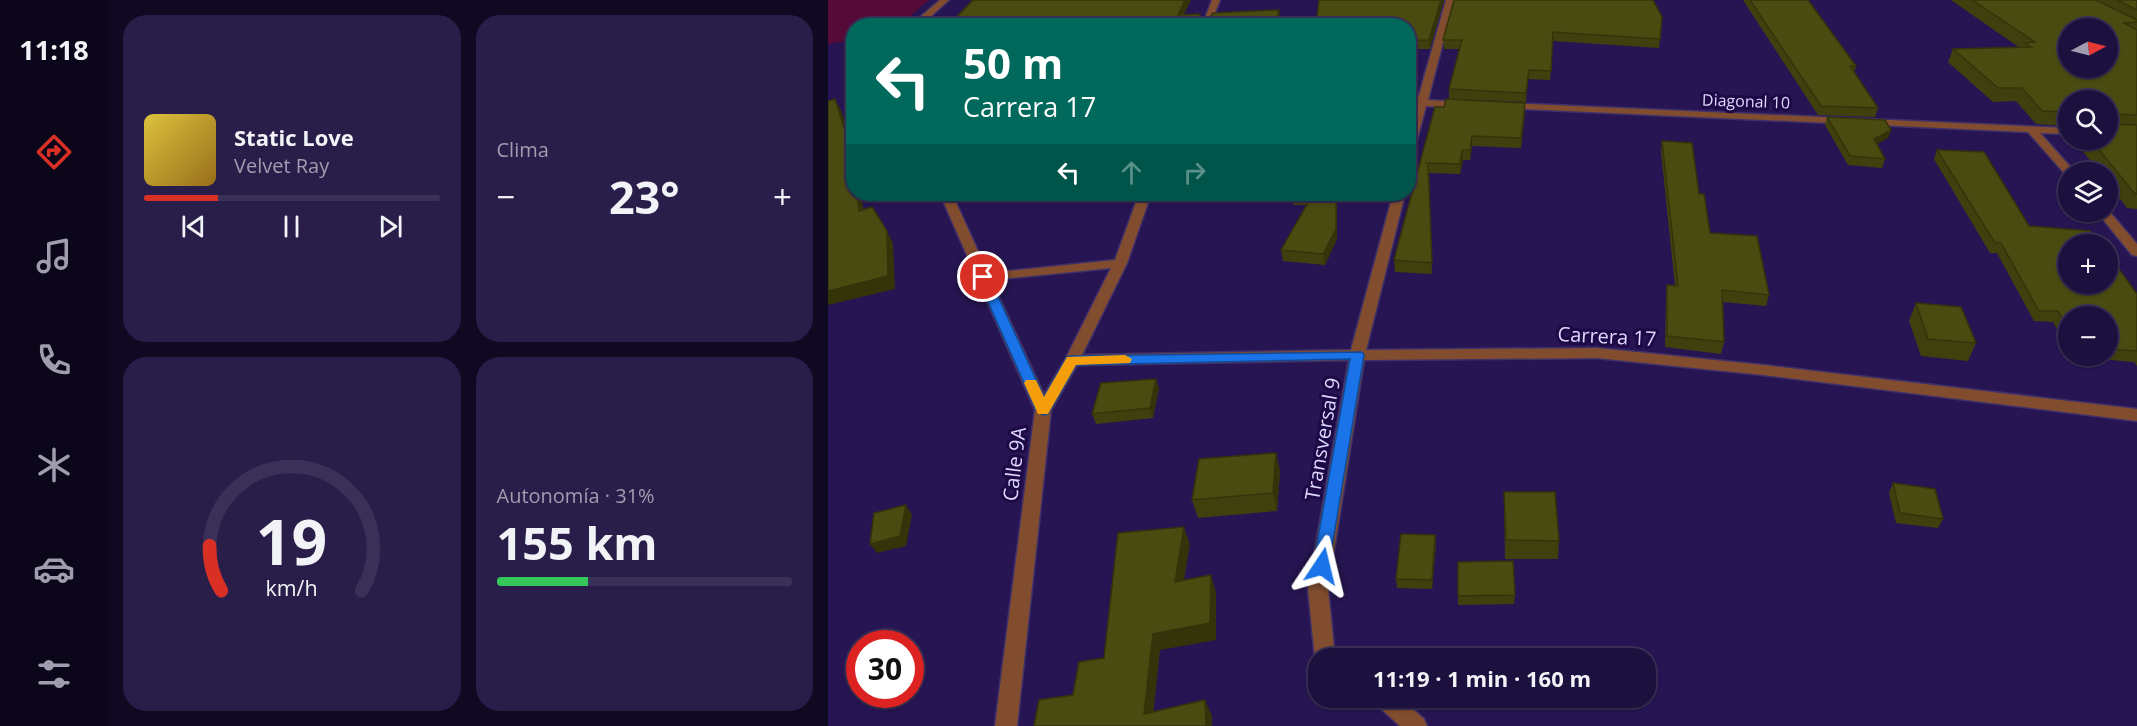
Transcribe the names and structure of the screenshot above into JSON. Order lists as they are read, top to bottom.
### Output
{
  "streets": {
    "street": [
      "Diagonal 10",
      "Carrera 17",
      "Transversal 9",
      "Calle 9A"
    ]
  },
  "crossings": [
    ["Carrera 17", "Transversal 9"],
    ["Carrera 17", "Calle 9A"]
  ],
  "north": "right",
  "page": {
    "tabs": "11:18",
    "tile": [
      "Clima",
      ["Autonomía · 31%", "155 km"]
    ],
    "map_buttons": ["+", "−"],
    "turn": ["50 m", "Carrera 17"],
    "song": ["Static Love", "Velvet Ray"],
    "heat": ["−", "23°", "+"],
    "limit": "30",
    "trip": "11:19 · 1 min · 160 m",
    "gauge": ["19", "km/h"]
  }
}
